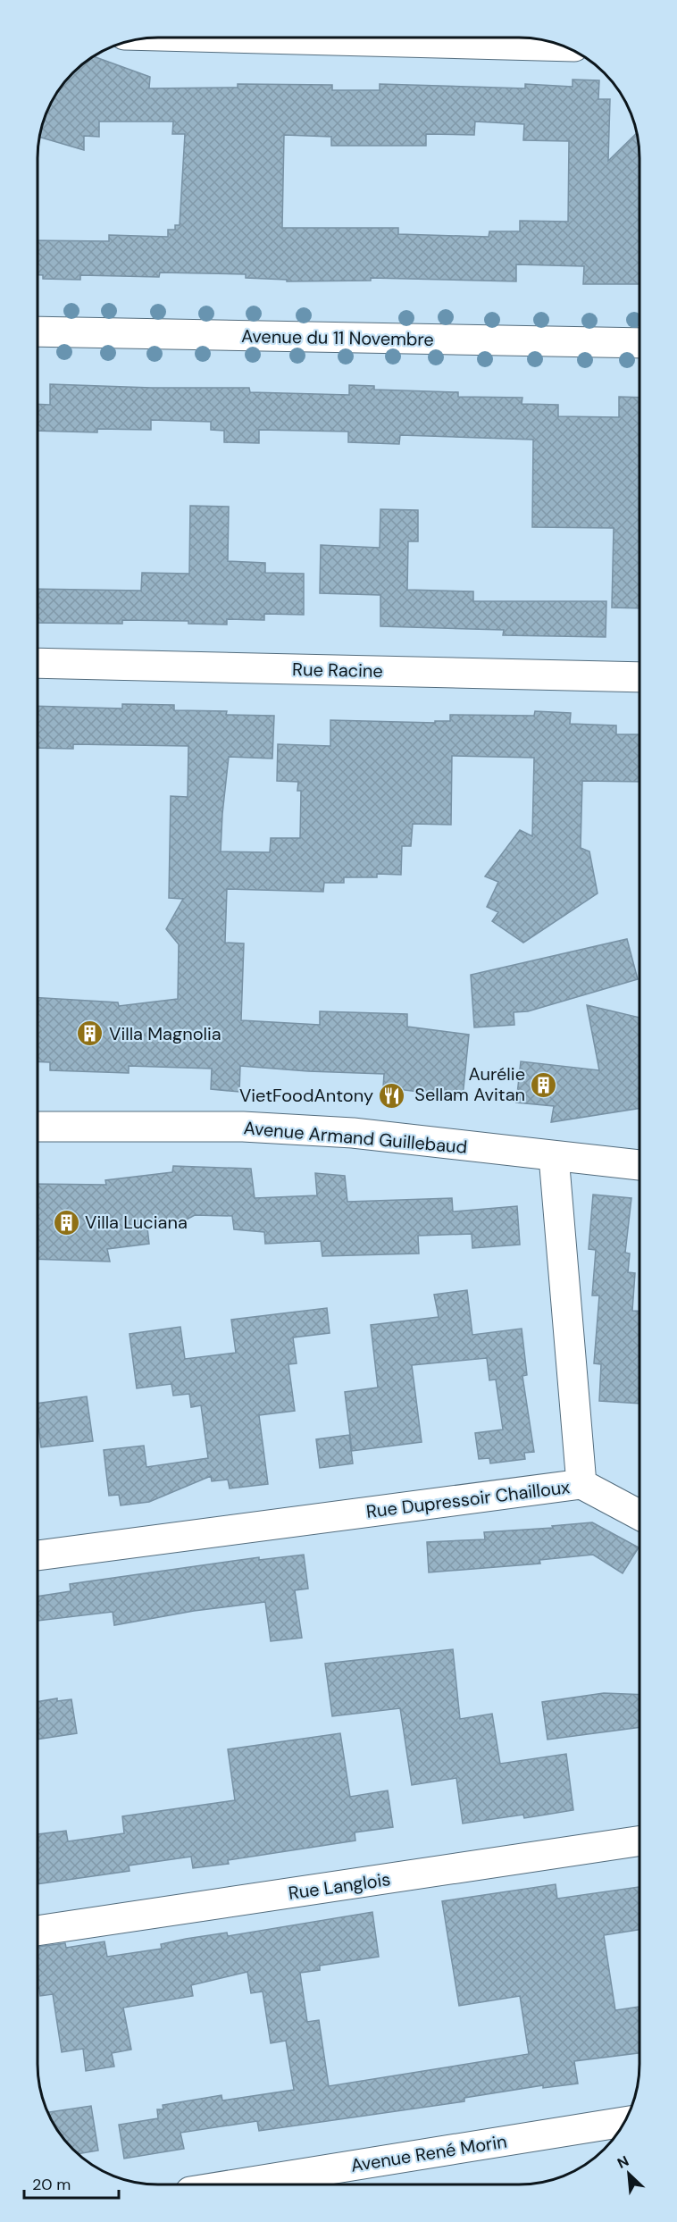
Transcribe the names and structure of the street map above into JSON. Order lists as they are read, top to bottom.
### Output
{
  "streets": {
    "street": [
      "Avenue du 11 Novembre",
      "Rue Racine",
      "Avenue Armand Guillebaud",
      "Rue Dupressoir Chailloux",
      "Rue Langlois",
      "Avenue René Morin"
    ]
  },
  "crossings": [
    ["Avenue Armand Guillebaud", "Rue Dupressoir Chailloux"]
  ],
  "places": {
    "building": ["Villa Magnolia", "Aurélie Sellam Avitan", "Villa Luciana"],
    "restaurant": ["VietFoodAntony"]
  },
  "scale_bar": "20 m",
  "north": "top left"
}
